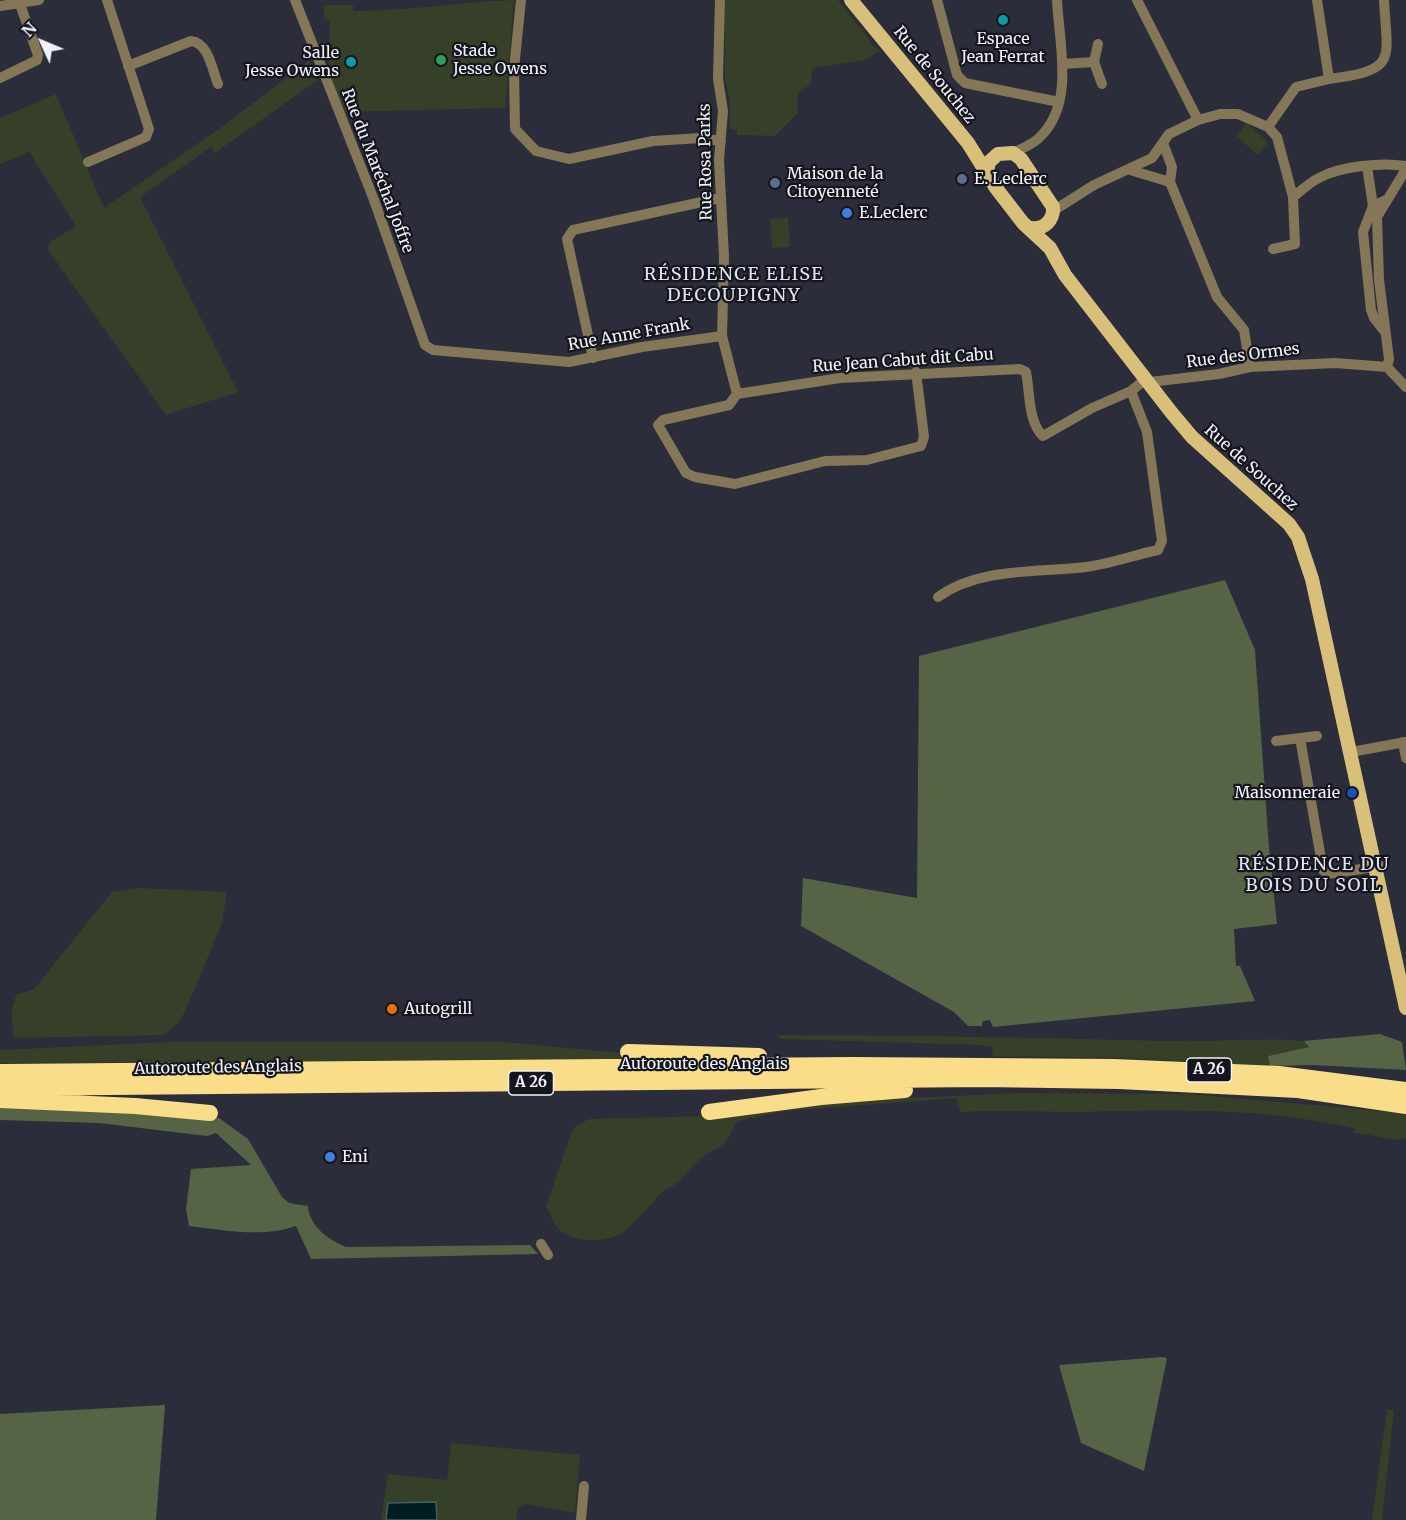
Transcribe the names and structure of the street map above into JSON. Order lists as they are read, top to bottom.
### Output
{
  "streets": {
    "highway": ["Autoroute des Anglais", "A 26"],
    "main road": ["Rue de Souchez"],
    "street": [
      "Rue Rosa Parks",
      "Rue du Maréchal Joffre",
      "Rue Anne Frank",
      "Rue des Ormes",
      "Rue Jean Cabut dit Cabu"
    ]
  },
  "crossings": [
    ["Rue de Souchez", "Rue des Ormes"],
    ["Rue Rosa Parks", "Rue Anne Frank"],
    ["Rue Rosa Parks", "Rue Jean Cabut dit Cabu"],
    ["Rue du Maréchal Joffre", "Rue Anne Frank"]
  ],
  "districts": ["RÉSIDENCE ELISE DECOUPIGNY", "RÉSIDENCE DU BOIS DU SOIL"],
  "places": [
    "Espace Jean Ferrat",
    "Stade Jesse Owens",
    "Salle Jesse Owens",
    "E. Leclerc",
    "Maison de la Citoyenneté",
    "E.Leclerc",
    "Maisonneraie",
    "Autogrill",
    "Eni"
  ],
  "north": "top left"
}
